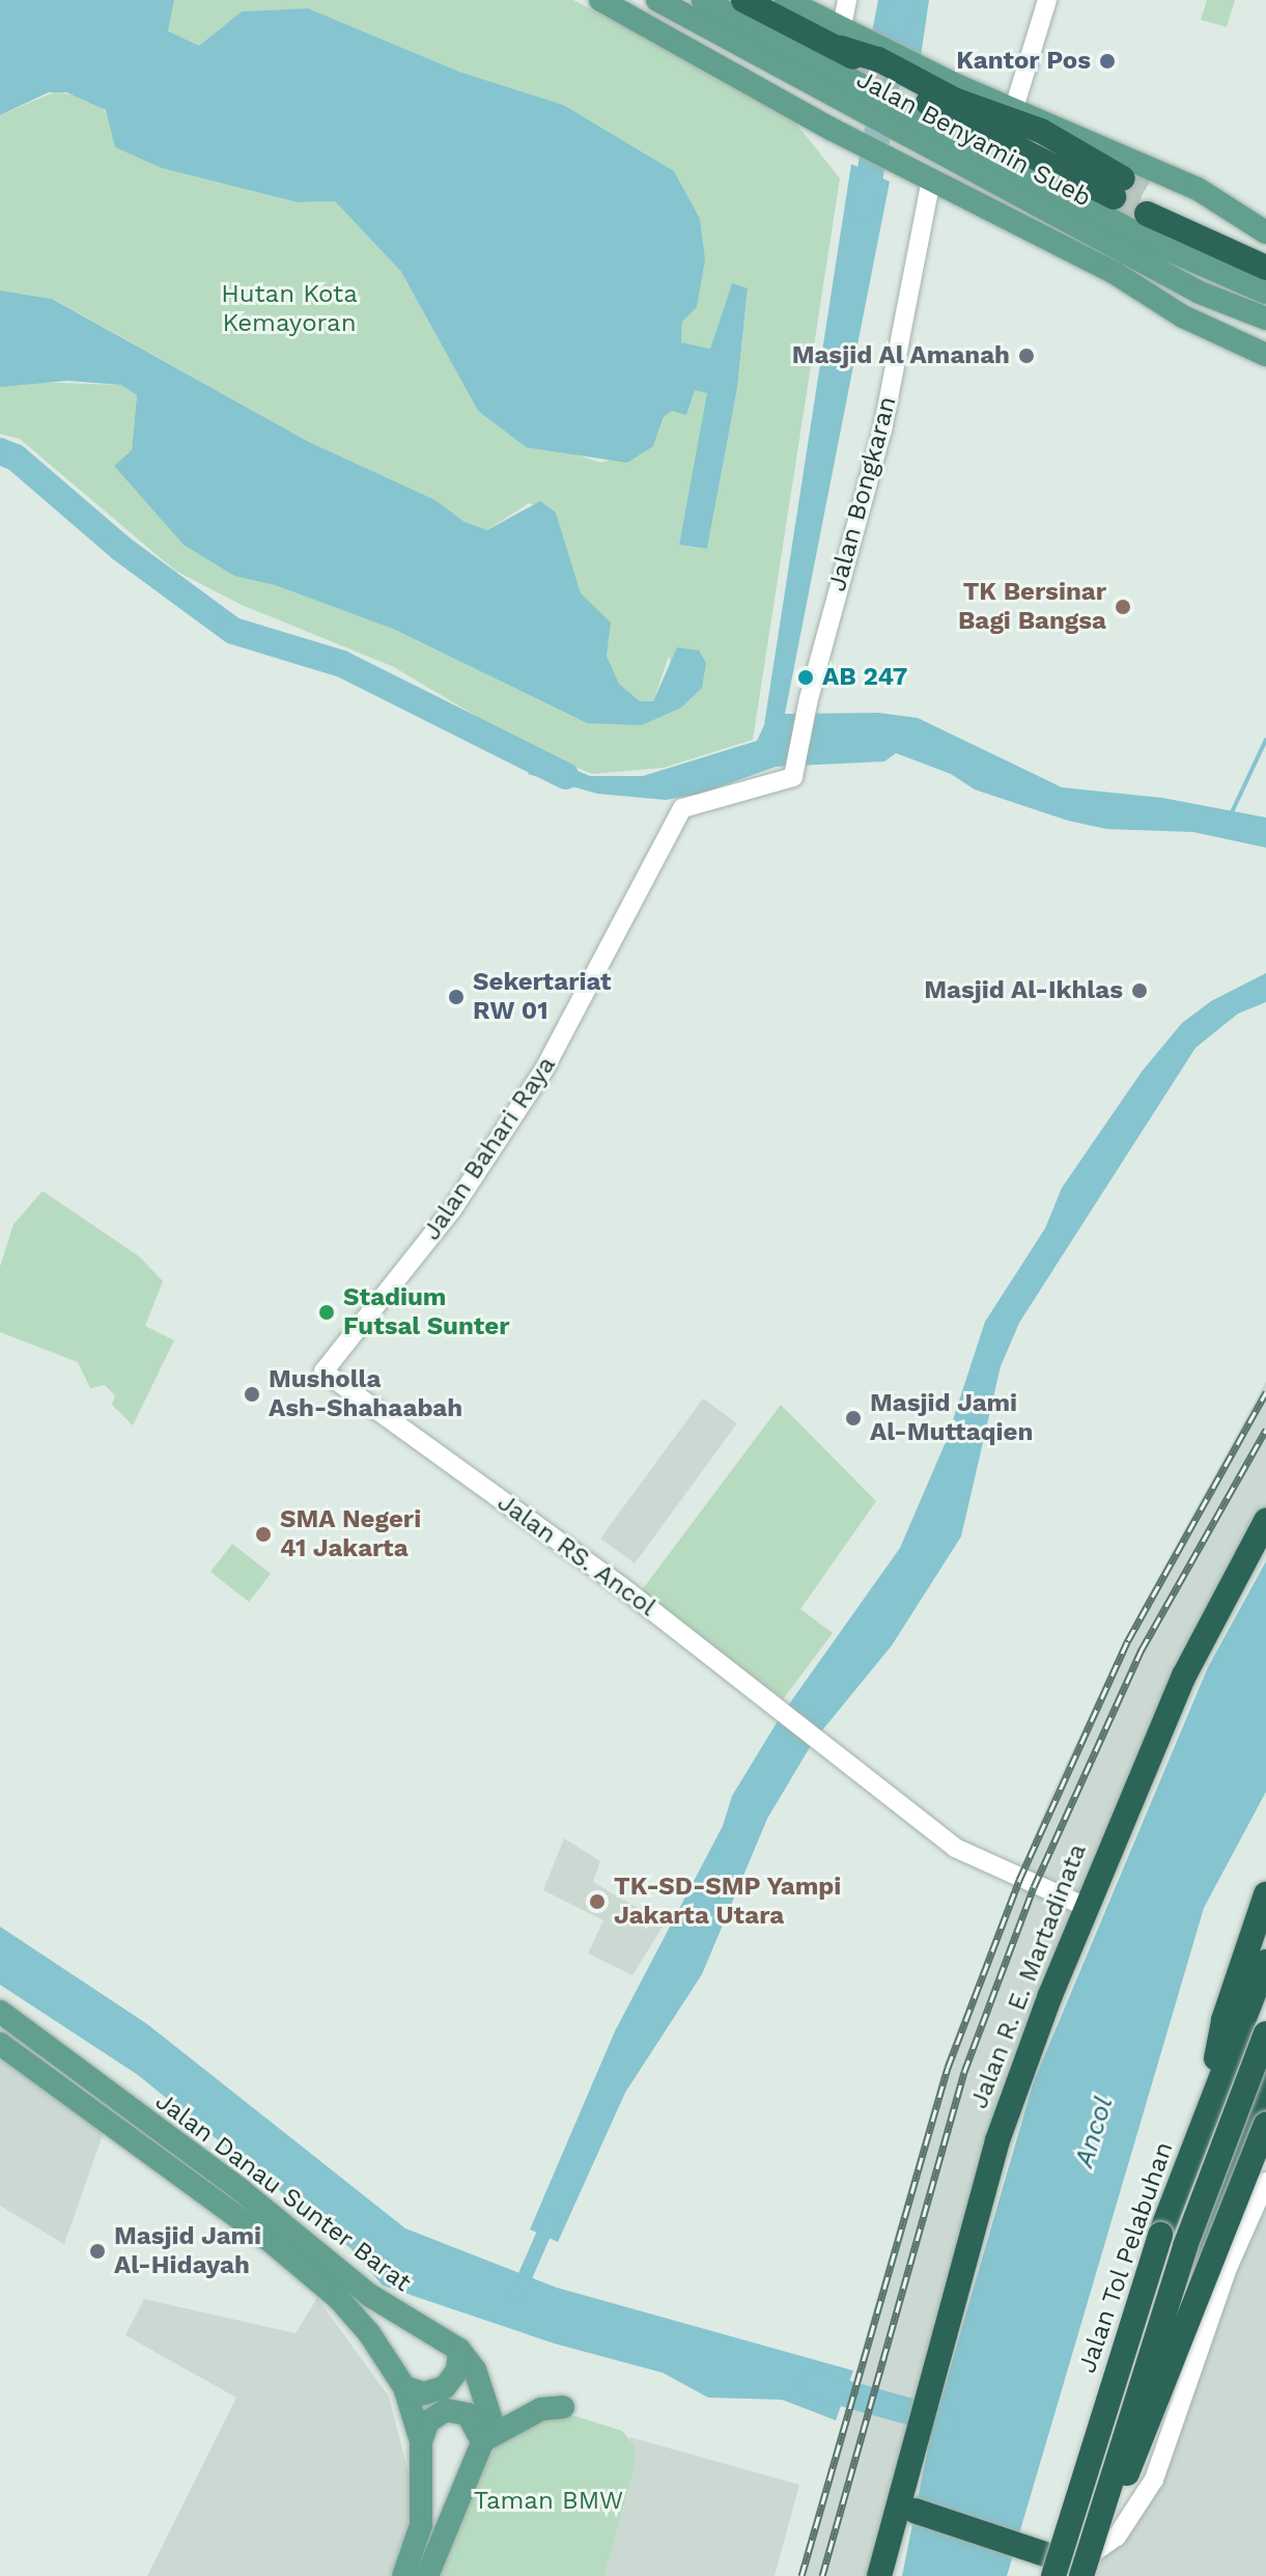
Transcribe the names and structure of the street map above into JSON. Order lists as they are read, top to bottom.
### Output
{
  "streets": {
    "highway": ["Jalan R. E. Martadinata", "Jalan Tol Pelabuhan"],
    "main road": ["Jalan Benyamin Sueb", "Jalan Danau Sunter Barat"],
    "street": ["Jalan Bongkaran", "Jalan Bahari Raya", "Jalan RS. Ancol"]
  },
  "crossings": [
    ["Jalan Bongkaran", "Jalan Bahari Raya"],
    ["Jalan Bahari Raya", "Jalan RS. Ancol"],
    ["Jalan RS. Ancol", "Jalan R. E. Martadinata"]
  ],
  "water": ["Ancol"],
  "parks": ["Hutan Kota Kemayoran", "Taman BMW"],
  "places": [
    "Kantor Pos",
    "Masjid Al Amanah",
    "TK Bersinar Bagi Bangsa",
    "AB 247",
    "Masjid Al-Ikhlas",
    "Sekertariat RW 01",
    "Stadium Futsal Sunter",
    "Musholla Ash-Shahaabah",
    "Masjid Jami Al-Muttaqien",
    "SMA Negeri 41 Jakarta",
    "TK-SD-SMP Yampi Jakarta Utara",
    "Masjid Jami Al-Hidayah"
  ]
}
